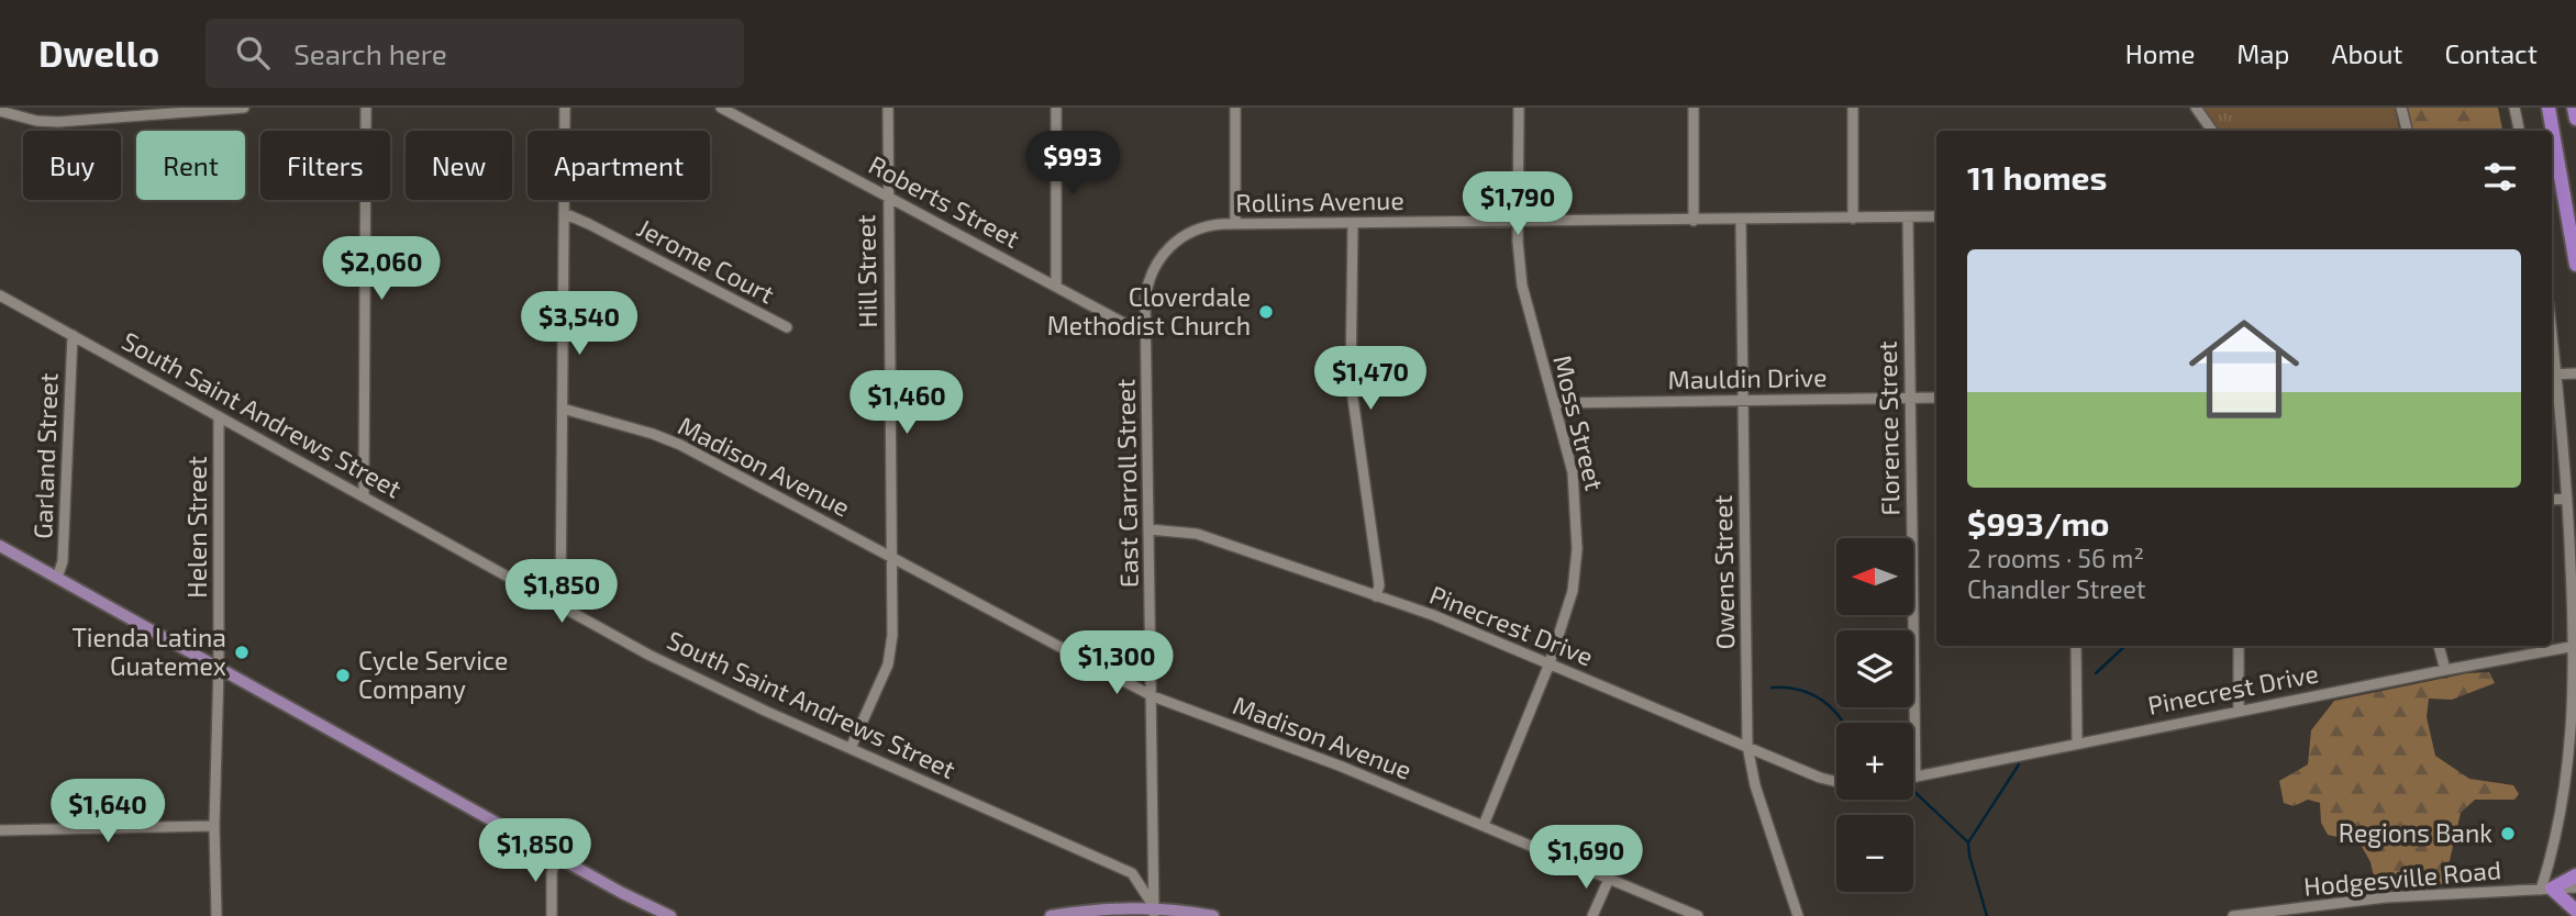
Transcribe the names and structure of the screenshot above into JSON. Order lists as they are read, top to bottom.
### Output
{
  "streets": {
    "street": [
      "Roberts Street",
      "Rollins Avenue",
      "Jerome Court",
      "Hill Street",
      "Mauldin Drive",
      "South Saint Andrews Street",
      "Moss Street",
      "Florence Street",
      "Garland Street",
      "Madison Avenue",
      "East Carroll Street",
      "Helen Street",
      "Owens Street",
      "Pinecrest Drive",
      "Hodgesville Road"
    ]
  },
  "crossings": [
    ["Roberts Street", "Rollins Avenue"],
    ["Roberts Street", "Hill Street"],
    ["Roberts Street", "East Carroll Street"],
    ["Rollins Avenue", "Moss Street"],
    ["Rollins Avenue", "Florence Street"],
    ["Rollins Avenue", "East Carroll Street"],
    ["Rollins Avenue", "Owens Street"],
    ["Hill Street", "South Saint Andrews Street"],
    ["Hill Street", "Madison Avenue"],
    ["Mauldin Drive", "Moss Street"],
    ["Mauldin Drive", "Florence Street"],
    ["Mauldin Drive", "Owens Street"],
    ["South Saint Andrews Street", "Garland Street"],
    ["South Saint Andrews Street", "East Carroll Street"],
    ["South Saint Andrews Street", "Helen Street"],
    ["Moss Street", "Madison Avenue"],
    ["Moss Street", "Pinecrest Drive"],
    ["Florence Street", "Pinecrest Drive"],
    ["Madison Avenue", "East Carroll Street"],
    ["East Carroll Street", "Pinecrest Drive"],
    ["Owens Street", "Pinecrest Drive"]
  ],
  "places": [
    "Cloverdale Methodist Church",
    "Tienda Latina Guatemex",
    "Cycle Service Company",
    "Regions Bank"
  ],
  "north": "left",
  "page": {
    "header": "Dwello",
    "search": "Search here",
    "nav": [
      "Home",
      "Map",
      "About",
      "Contact"
    ],
    "price": [
      "$993",
      "$1,790",
      "$2,060",
      "$3,540",
      "$1,470",
      "$1,460",
      "$1,850",
      "$1,300",
      "$1,640",
      "$1,850",
      "$1,690"
    ],
    "chip": [
      "Buy",
      "Rent",
      "Filters",
      "New",
      "Apartment"
    ],
    "heading": "11 homes",
    "list": [
      {
        "name": "$993/mo",
        "note": "2 rooms · 56 m² · Chandler Street"
      }
    ],
    "map_buttons": ["+", "−"]
  }
}
